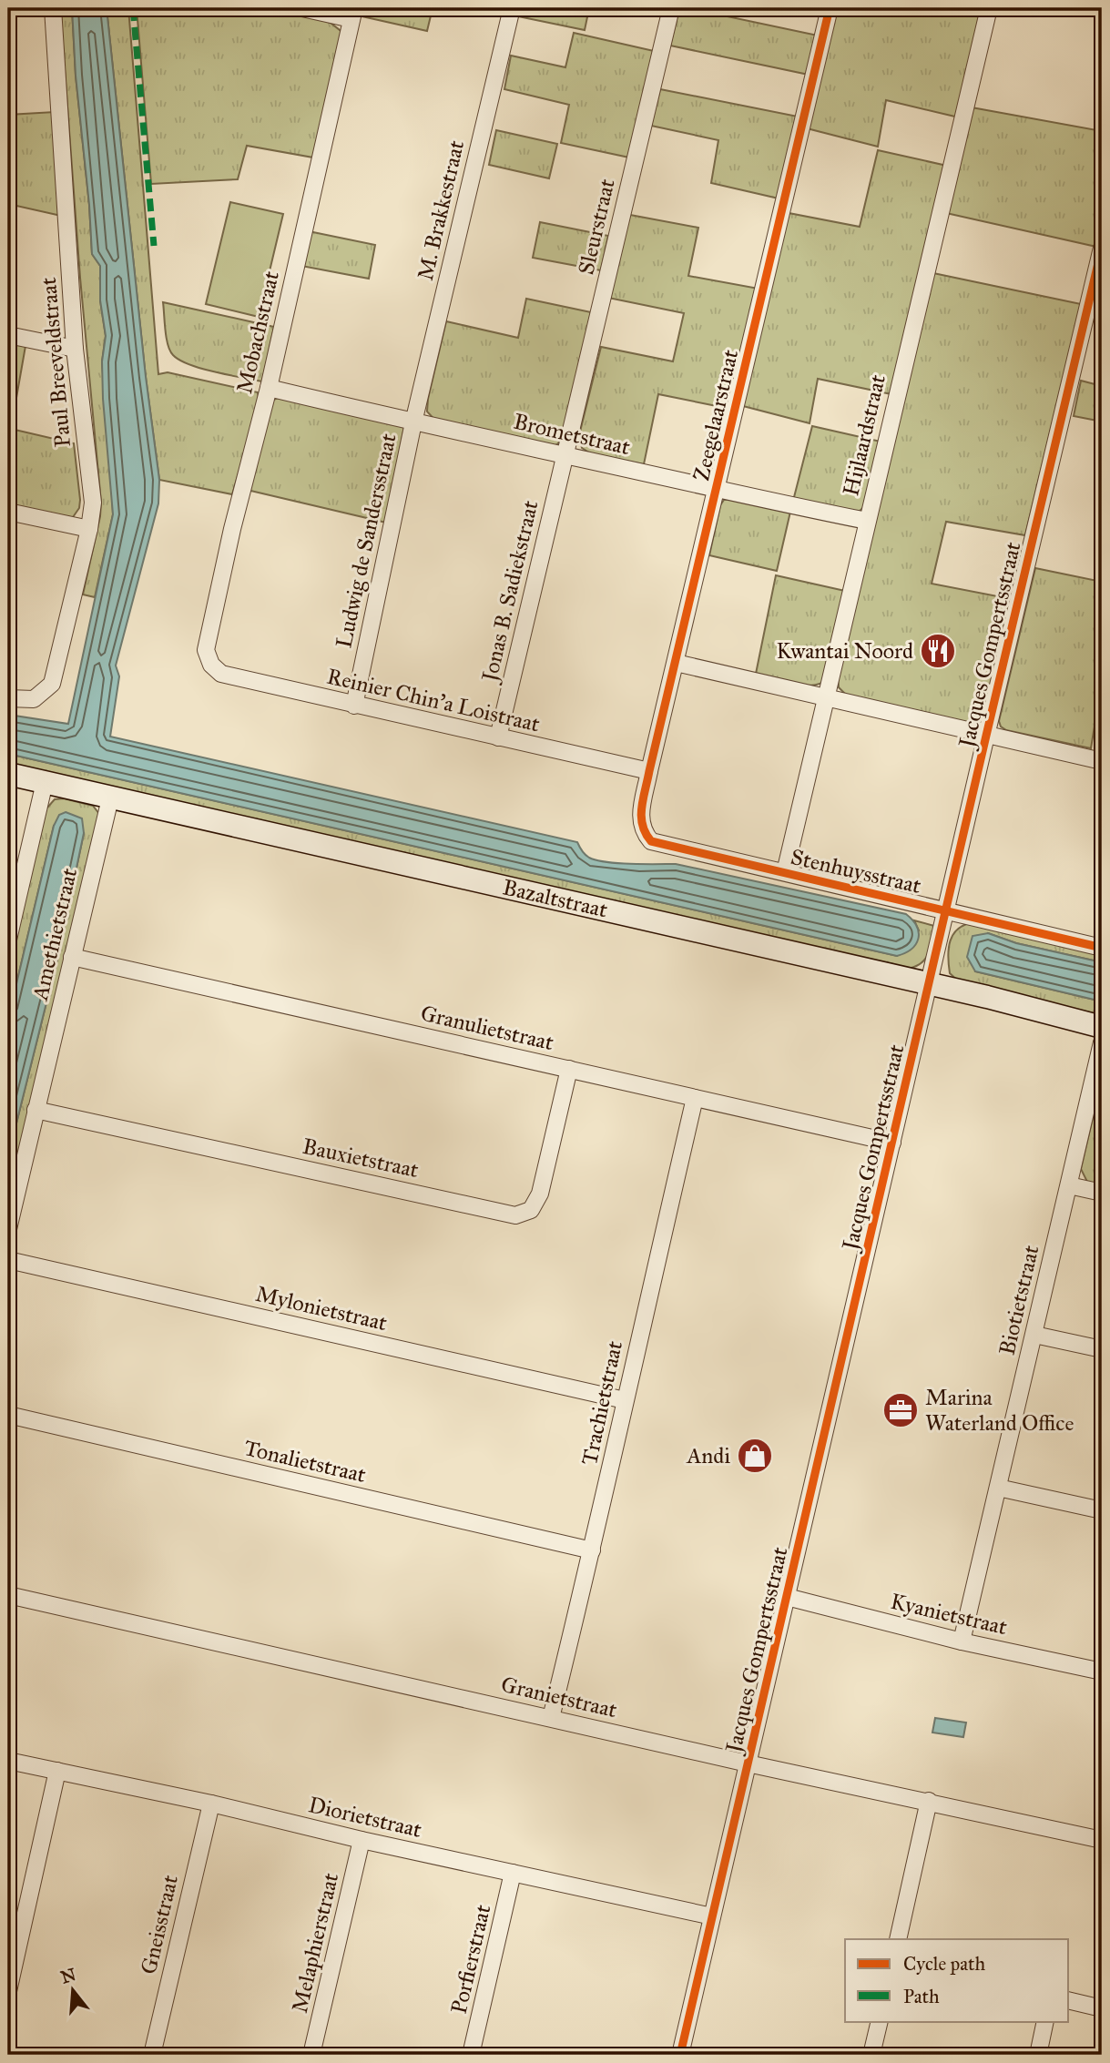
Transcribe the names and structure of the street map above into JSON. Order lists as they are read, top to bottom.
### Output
{
  "streets": {
    "street": [
      "M. Brakkestraat",
      "Sleurstraat",
      "Mobachstraat",
      "Paul Breeveldstraat",
      "Zeegelaarstraat",
      "Brometstraat",
      "Hijlaardstraat",
      "Ludwig de Sandersstraat",
      "Jonas B. Sadiekstraat",
      "Jacques Gompertsstraat",
      "Reinier Chin'a Loistraat",
      "Stenhuysstraat",
      "Bazaltstraat",
      "Amethietstraat",
      "Granulietstraat",
      "Bauxietstraat",
      "Biotietstraat",
      "Mylonietstraat",
      "Trachietstraat",
      "Tonalietstraat",
      "Kyanietstraat",
      "Granietstraat",
      "Diorietstraat",
      "Gneisstraat",
      "Melaphierstraat",
      "Porfierstraat"
    ]
  },
  "crossings": [
    ["M. Brakkestraat", "Brometstraat"],
    ["M. Brakkestraat", "Ludwig de Sandersstraat"],
    ["Sleurstraat", "Brometstraat"],
    ["Sleurstraat", "Jonas B. Sadiekstraat"],
    ["Mobachstraat", "Brometstraat"],
    ["Mobachstraat", "Reinier Chin'a Loistraat"],
    ["Zeegelaarstraat", "Brometstraat"],
    ["Zeegelaarstraat", "Reinier Chin'a Loistraat"],
    ["Zeegelaarstraat", "Stenhuysstraat"],
    ["Brometstraat", "Hijlaardstraat"],
    ["Brometstraat", "Ludwig de Sandersstraat"],
    ["Brometstraat", "Jonas B. Sadiekstraat"],
    ["Hijlaardstraat", "Stenhuysstraat"],
    ["Ludwig de Sandersstraat", "Reinier Chin'a Loistraat"],
    ["Jonas B. Sadiekstraat", "Reinier Chin'a Loistraat"],
    ["Jacques Gompertsstraat", "Stenhuysstraat"],
    ["Jacques Gompertsstraat", "Bazaltstraat"],
    ["Jacques Gompertsstraat", "Granulietstraat"],
    ["Jacques Gompertsstraat", "Kyanietstraat"],
    ["Jacques Gompertsstraat", "Granietstraat"],
    ["Jacques Gompertsstraat", "Diorietstraat"],
    ["Bazaltstraat", "Amethietstraat"],
    ["Amethietstraat", "Granulietstraat"],
    ["Amethietstraat", "Bauxietstraat"],
    ["Granulietstraat", "Bauxietstraat"],
    ["Granulietstraat", "Trachietstraat"],
    ["Biotietstraat", "Kyanietstraat"],
    ["Mylonietstraat", "Trachietstraat"],
    ["Trachietstraat", "Tonalietstraat"],
    ["Trachietstraat", "Granietstraat"],
    ["Diorietstraat", "Gneisstraat"],
    ["Diorietstraat", "Melaphierstraat"],
    ["Diorietstraat", "Porfierstraat"]
  ],
  "places": {
    "restaurant": ["Kwantai Noord"],
    "office": ["Marina Waterland Office"],
    "shop": ["Andi"]
  },
  "legend": ["Cycle path", "Path"],
  "north": "top"
}
